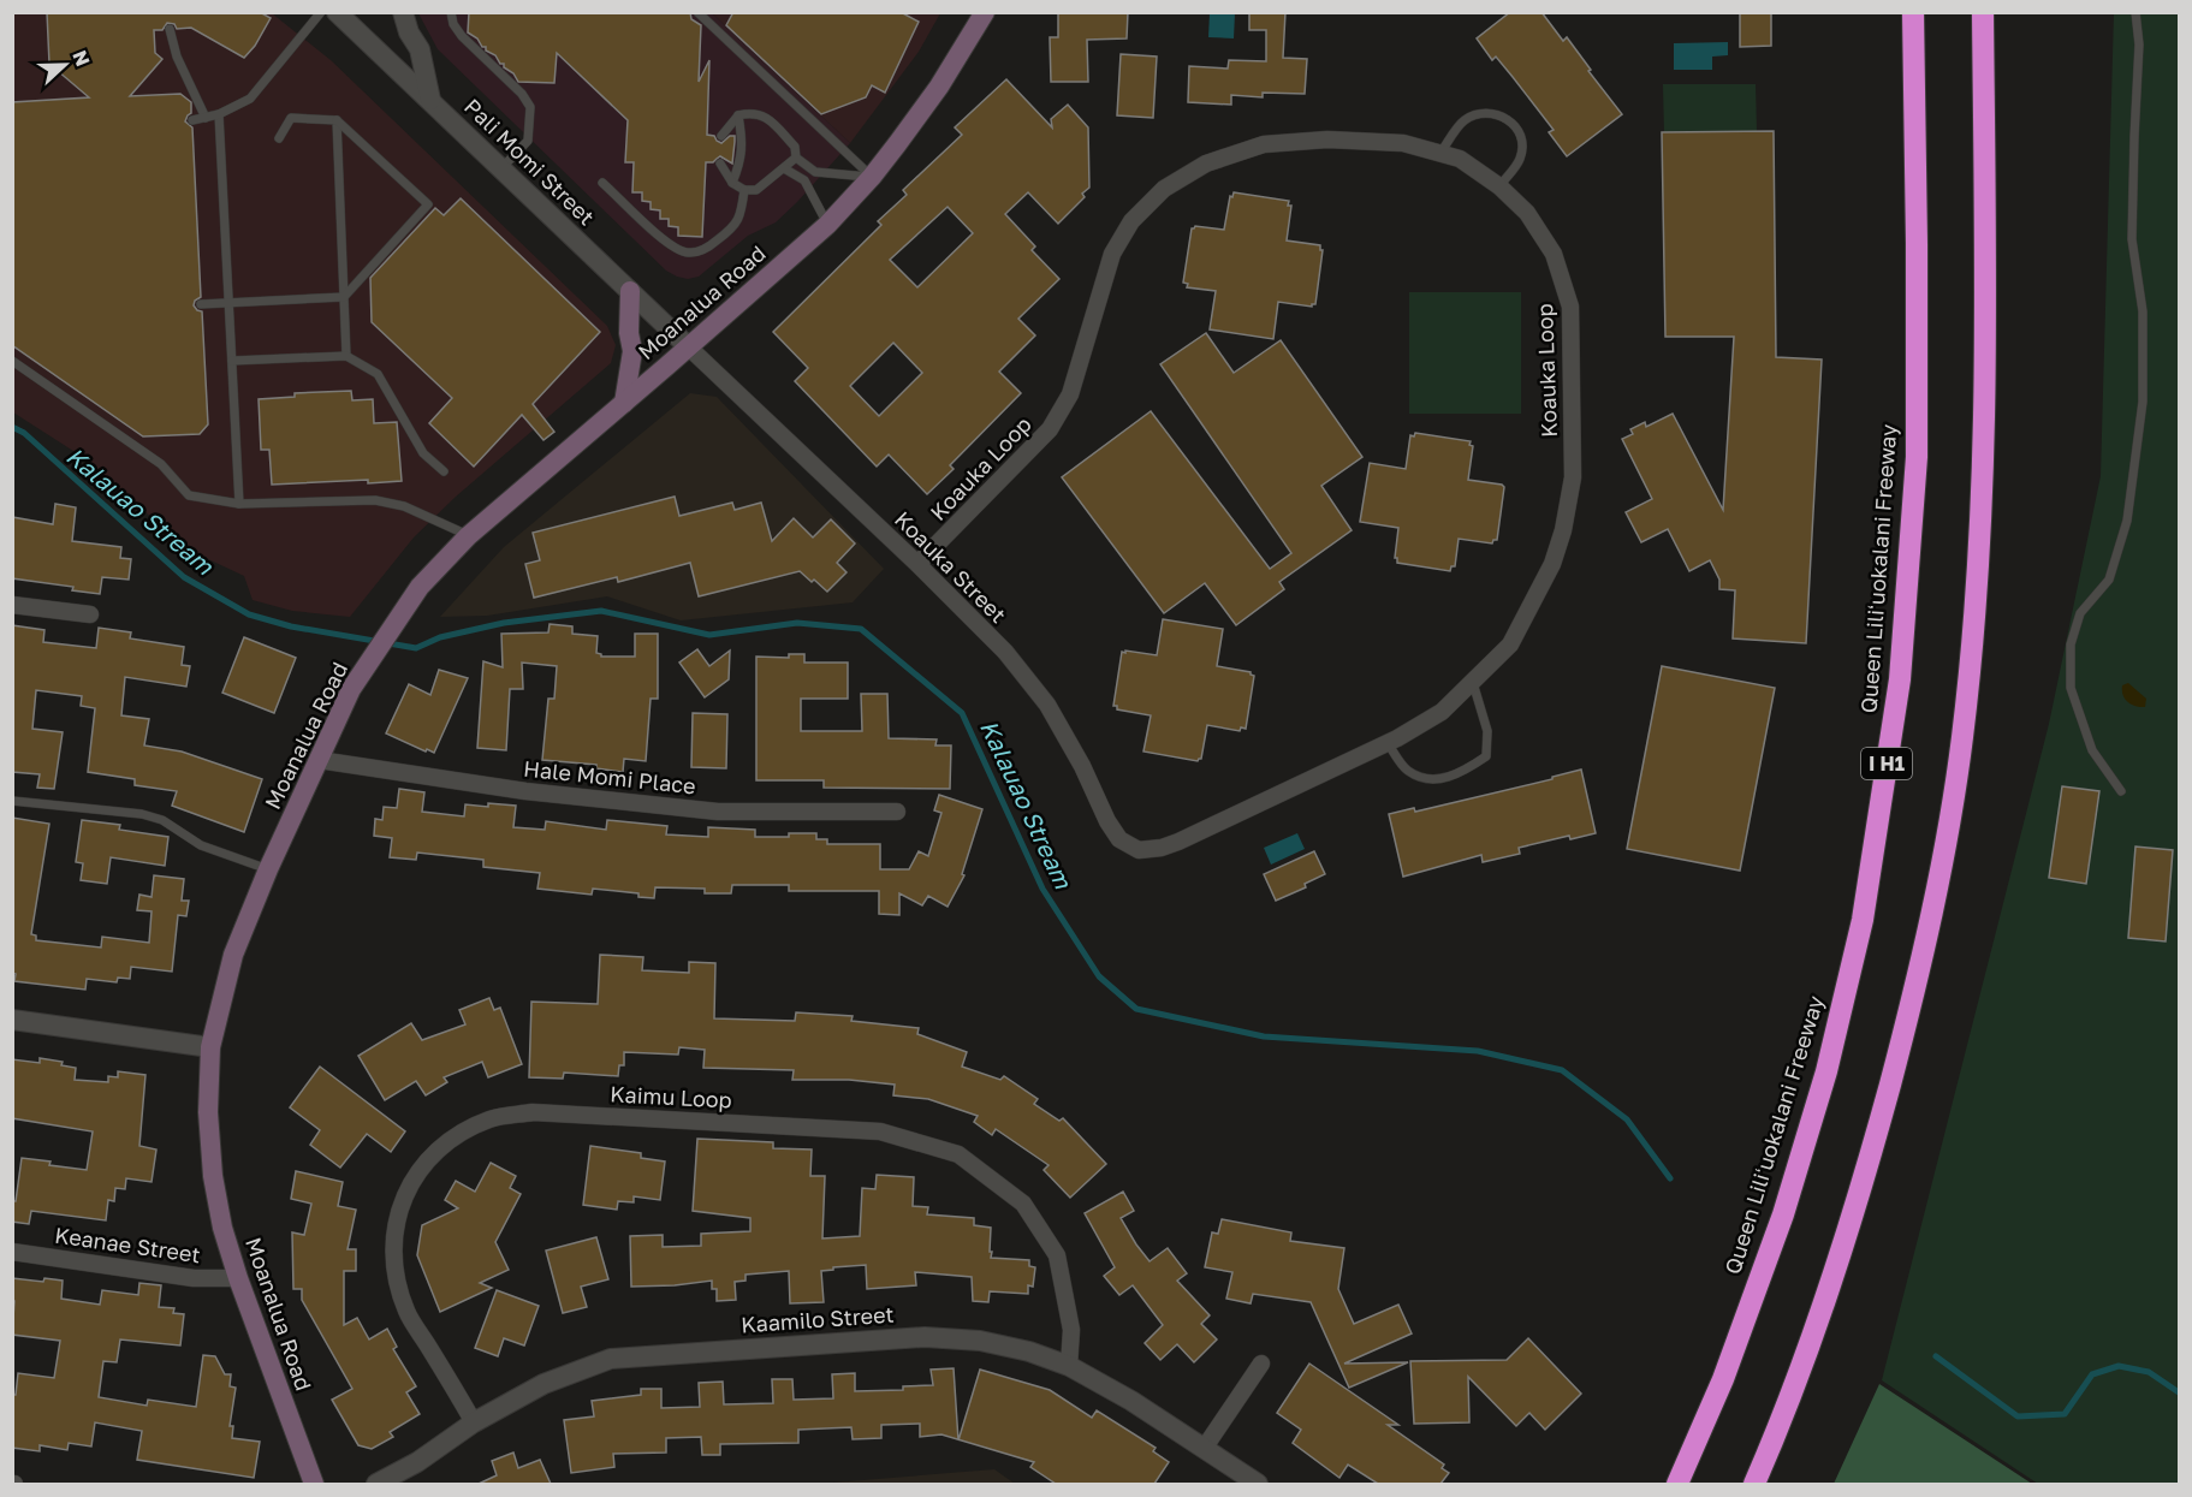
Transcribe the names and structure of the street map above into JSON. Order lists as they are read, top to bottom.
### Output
{
  "streets": {
    "highway": ["Queen Liliʻuokalani Freeway", "I H1"],
    "main road": ["Moanalua Road"],
    "street": [
      "Pali Momi Street",
      "Koauka Loop",
      "Koauka Street",
      "Hale Momi Place",
      "Kaimu Loop",
      "Keanae Street",
      "Kaamilo Street"
    ]
  },
  "crossings": [
    ["Pali Momi Street", "Moanalua Road"],
    ["Pali Momi Street", "Koauka Street"],
    ["Moanalua Road", "Koauka Street"],
    ["Moanalua Road", "Hale Momi Place"],
    ["Moanalua Road", "Keanae Street"],
    ["Koauka Loop", "Koauka Street"],
    ["Kaimu Loop", "Kaamilo Street"]
  ],
  "water": ["Kalauao Stream"],
  "north": "right"
}
